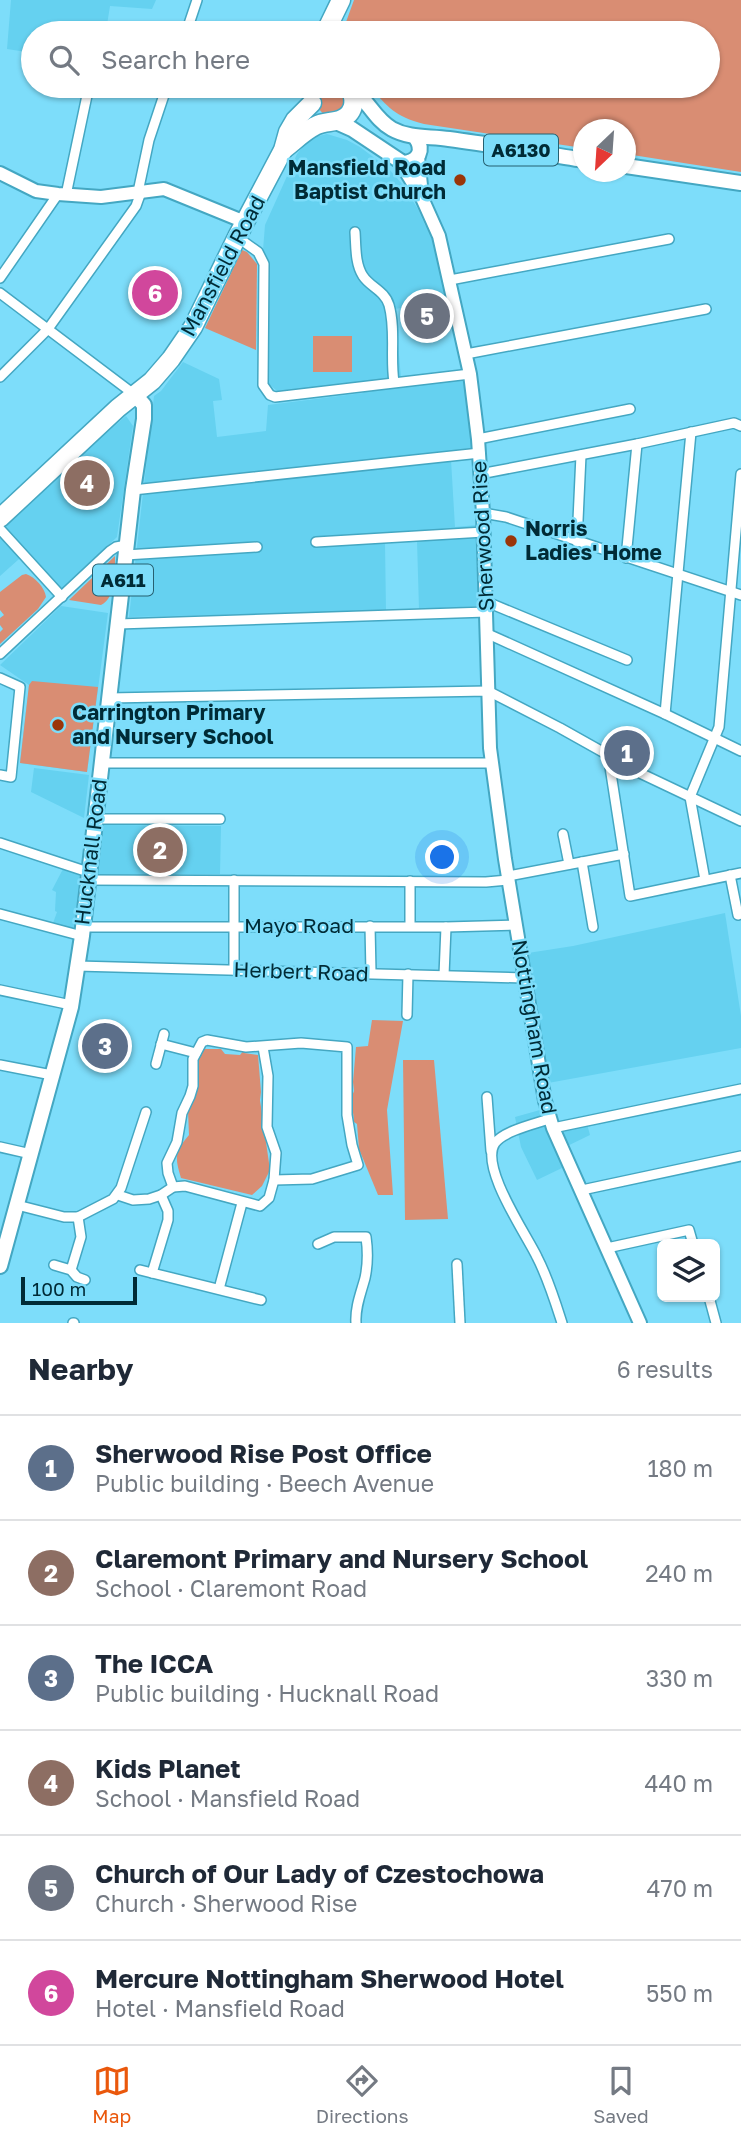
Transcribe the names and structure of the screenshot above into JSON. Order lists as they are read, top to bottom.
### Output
{
  "streets": {
    "highway": ["Mansfield Road"],
    "main road": [
      "A6130",
      "Sherwood Rise",
      "A611",
      "Hucknall Road",
      "Nottingham Road"
    ],
    "street": ["Mayo Road", "Herbert Road"]
  },
  "crossings": [
    ["A6130", "Sherwood Rise"],
    ["Mansfield Road", "Hucknall Road"],
    ["Sherwood Rise", "Nottingham Road"],
    ["Hucknall Road", "Mayo Road"],
    ["Hucknall Road", "Herbert Road"],
    ["Mayo Road", "Nottingham Road"],
    ["Herbert Road", "Nottingham Road"]
  ],
  "places": ["Mansfield Road Baptist Church", "Norris Ladies' Home", "Carrington Primary and Nursery School"],
  "scale_bar": "100 m",
  "north": "bottom left",
  "page": {
    "search": "Search here",
    "pins": [
      "6",
      "5",
      "4",
      "1",
      "2",
      "3"
    ],
    "scale": "100 m",
    "heading": ["Nearby", "6 results"],
    "list": [
      {
        "mark": "1",
        "name": "Sherwood Rise Post Office",
        "note": "Public building · Beech Avenue",
        "value": "180 m"
      },
      {
        "mark": "2",
        "name": "Claremont Primary and Nursery School",
        "note": "School · Claremont Road",
        "value": "240 m"
      },
      {
        "mark": "3",
        "name": "The ICCA",
        "note": "Public building · Hucknall Road",
        "value": "330 m"
      },
      {
        "mark": "4",
        "name": "Kids Planet",
        "note": "School · Mansfield Road",
        "value": "440 m"
      },
      {
        "mark": "5",
        "name": "Church of Our Lady of Czestochowa",
        "note": "Church · Sherwood Rise",
        "value": "470 m"
      },
      {
        "mark": "6",
        "name": "Mercure Nottingham Sherwood Hotel",
        "note": "Hotel · Mansfield Road",
        "value": "550 m"
      }
    ],
    "nav": ["Map", "Directions", "Saved"]
  }
}
